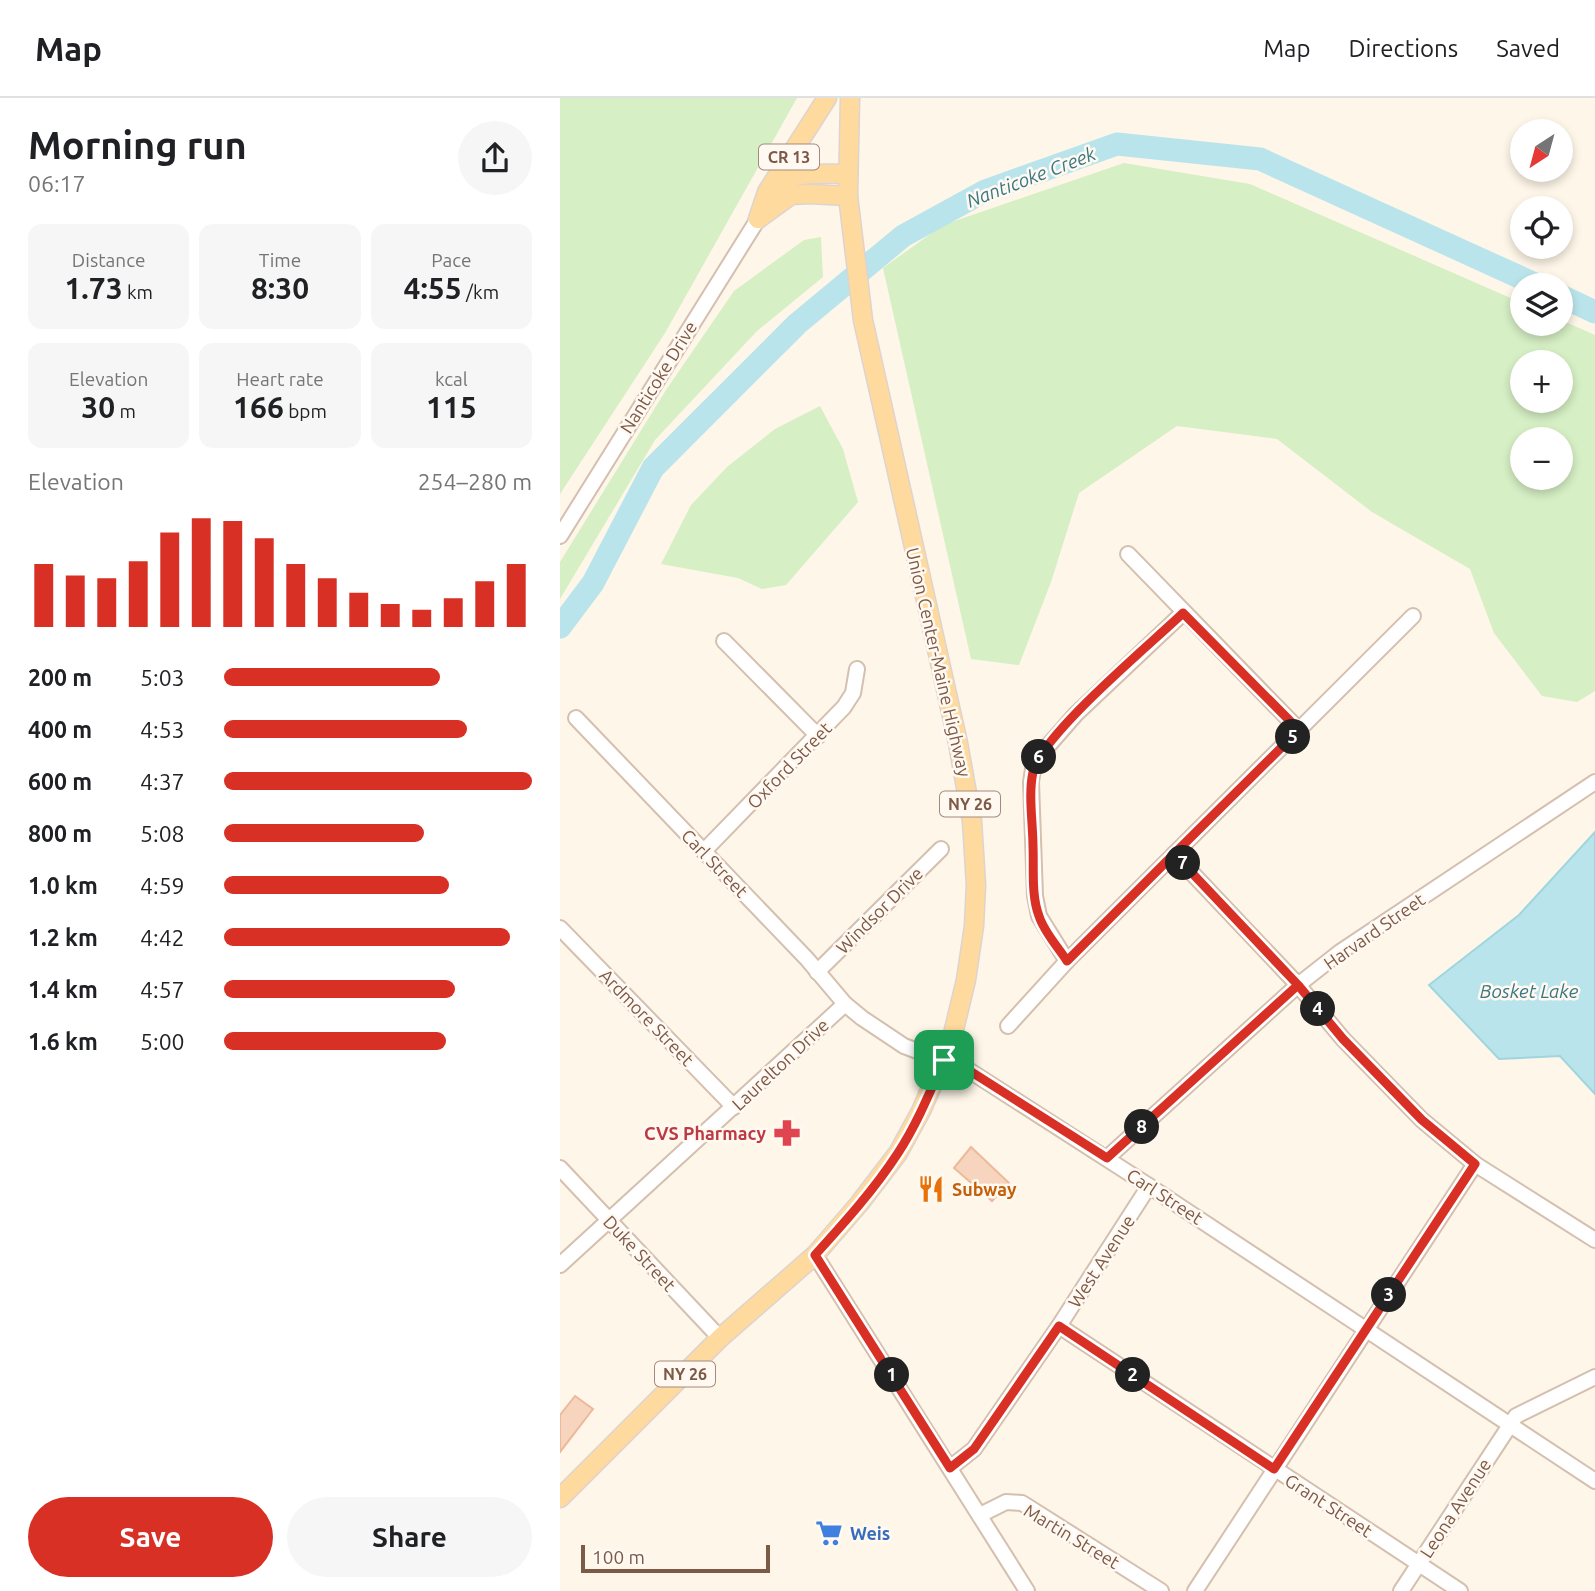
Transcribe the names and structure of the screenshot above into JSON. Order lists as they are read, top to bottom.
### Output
{
  "streets": {
    "main road": ["CR 13", "Union Center-Maine Highway", "NY 26"],
    "street": [
      "Nanticoke Drive",
      "Oxford Street",
      "Carl Street",
      "Windsor Drive",
      "Harvard Street",
      "Ardmore Street",
      "Laurelton Drive",
      "Duke Street",
      "West Avenue",
      "Grant Street",
      "Leona Avenue",
      "Martin Street"
    ]
  },
  "crossings": [
    ["CR 13", "Nanticoke Drive"],
    ["CR 13", "Union Center-Maine Highway"],
    ["Union Center-Maine Highway", "Carl Street"],
    ["Union Center-Maine Highway", "Duke Street"],
    ["Oxford Street", "Carl Street"],
    ["Carl Street", "Windsor Drive"],
    ["Carl Street", "Harvard Street"],
    ["Carl Street", "Laurelton Drive"],
    ["Carl Street", "West Avenue"],
    ["Carl Street", "Leona Avenue"],
    ["Ardmore Street", "Laurelton Drive"],
    ["Laurelton Drive", "Duke Street"],
    ["West Avenue", "Grant Street"],
    ["Grant Street", "Leona Avenue"]
  ],
  "water": ["Nanticoke Creek", "Bosket Lake"],
  "places": {
    "pharmacy": ["CVS Pharmacy"],
    "restaurant": ["Subway"],
    "supermarket": ["Weis"]
  },
  "scale_bar": "100 m",
  "north": "bottom left",
  "page": {
    "header": "Map",
    "nav": ["Map", "Directions", "Saved"],
    "heading": ["Morning run", "06:17"],
    "map_buttons": ["+", "−"],
    "stats": [
      ["Distance", "1.73 km"],
      ["Time", "8:30"],
      ["Pace", "4:55 /km"],
      ["Elevation", "30 m"],
      ["Heart rate", "166 bpm"],
      ["kcal", "115"]
    ],
    "chart": ["Elevation", "254–280 m"],
    "list": [
      {
        "name": "200 m",
        "note": "5:03"
      },
      {
        "name": "400 m",
        "note": "4:53"
      },
      {
        "name": "600 m",
        "note": "4:37"
      },
      {
        "name": "800 m",
        "note": "5:08"
      },
      {
        "name": "1.0 km",
        "note": "4:59"
      },
      {
        "name": "1.2 km",
        "note": "4:42"
      },
      {
        "name": "1.4 km",
        "note": "4:57"
      },
      {
        "name": "1.6 km",
        "note": "5:00"
      }
    ],
    "pins": [
      "5",
      "6",
      "7",
      "4",
      "8",
      "3",
      "1",
      "2"
    ],
    "buttons": ["Save", "Share"],
    "scale": "100 m"
  }
}
